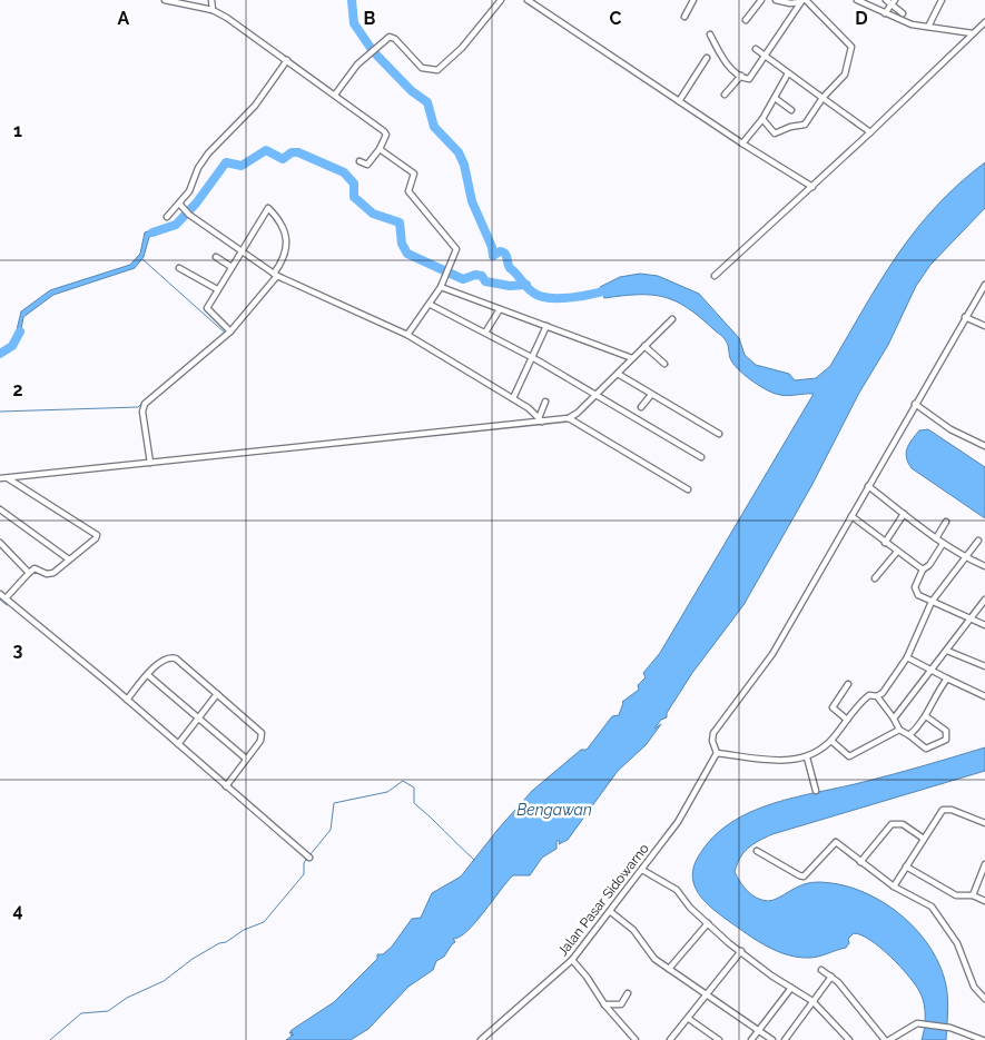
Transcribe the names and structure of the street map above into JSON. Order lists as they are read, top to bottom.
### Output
{
  "streets": {
    "street": ["Jalan Pasar Sidowarno"]
  },
  "water": ["Bengawan"],
  "grid": {
    "columns": [
      "A",
      "B",
      "C",
      "D"
    ],
    "rows": [
      "1",
      "2",
      "3",
      "4"
    ]
  }
}
